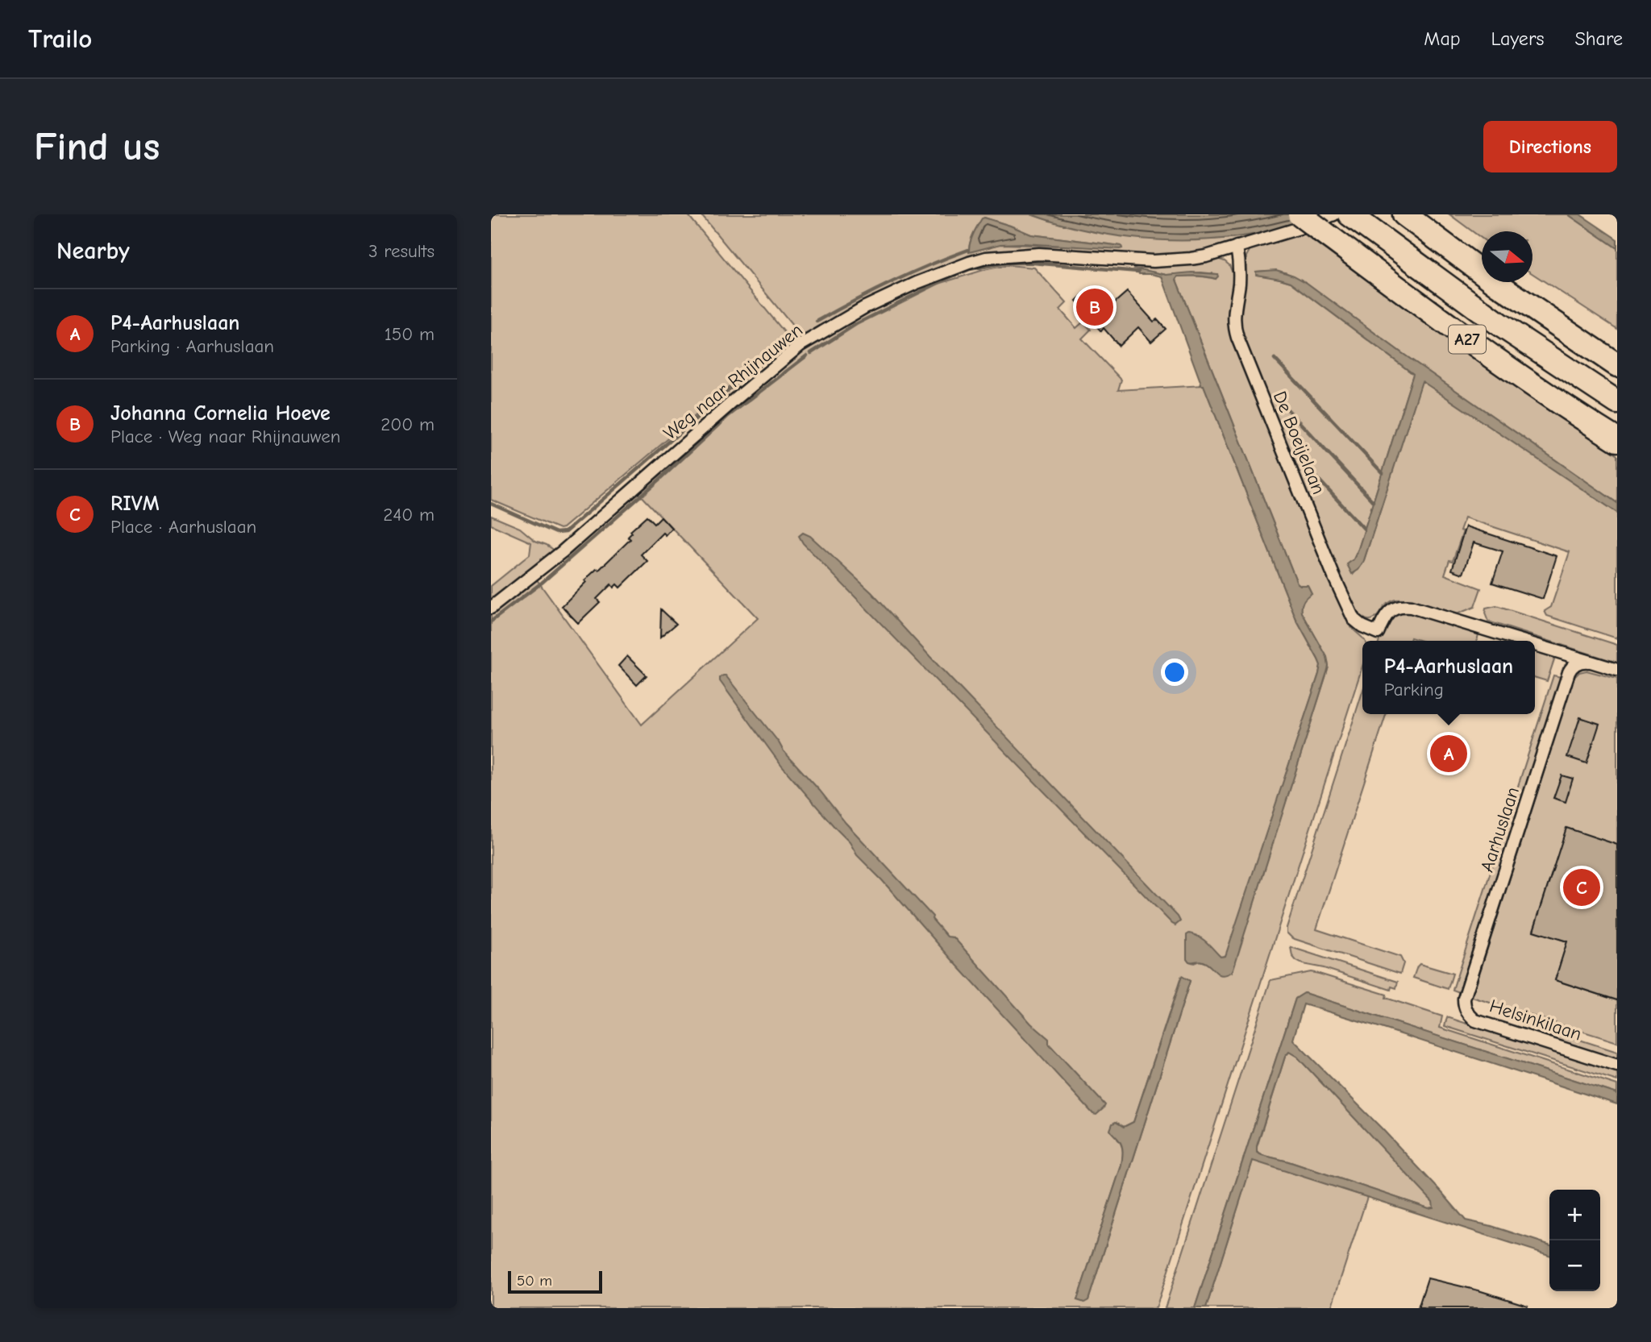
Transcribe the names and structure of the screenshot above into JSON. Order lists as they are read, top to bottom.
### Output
{
  "streets": {
    "highway": ["A27"],
    "street": [
      "Weg naar Rhijnauwen",
      "De Boeijelaan",
      "Aarhuslaan",
      "Helsinkilaan"
    ]
  },
  "crossings": [
    ["A27", "Weg naar Rhijnauwen"],
    ["Weg naar Rhijnauwen", "De Boeijelaan"],
    ["De Boeijelaan", "Aarhuslaan"],
    ["Aarhuslaan", "Helsinkilaan"]
  ],
  "scale_bar": "50 m",
  "north": "right",
  "page": {
    "header": "Trailo",
    "nav": ["Map", "Layers", "Share"],
    "buttons": "Directions",
    "title": "Find us",
    "heading": ["Nearby", "3 results"],
    "pins": ["B", "A", "C"],
    "list": [
      {
        "mark": "A",
        "name": "P4-Aarhuslaan",
        "note": "Parking · Aarhuslaan",
        "value": "150 m"
      },
      {
        "mark": "B",
        "name": "Johanna Cornelia Hoeve",
        "note": "Place · Weg naar Rhijnauwen",
        "value": "200 m"
      },
      {
        "mark": "C",
        "name": "RIVM",
        "note": "Place · Aarhuslaan",
        "value": "240 m"
      }
    ],
    "popup": ["P4-Aarhuslaan", "Parking"],
    "map_buttons": ["+", "−"],
    "scale": "50 m"
  }
}
